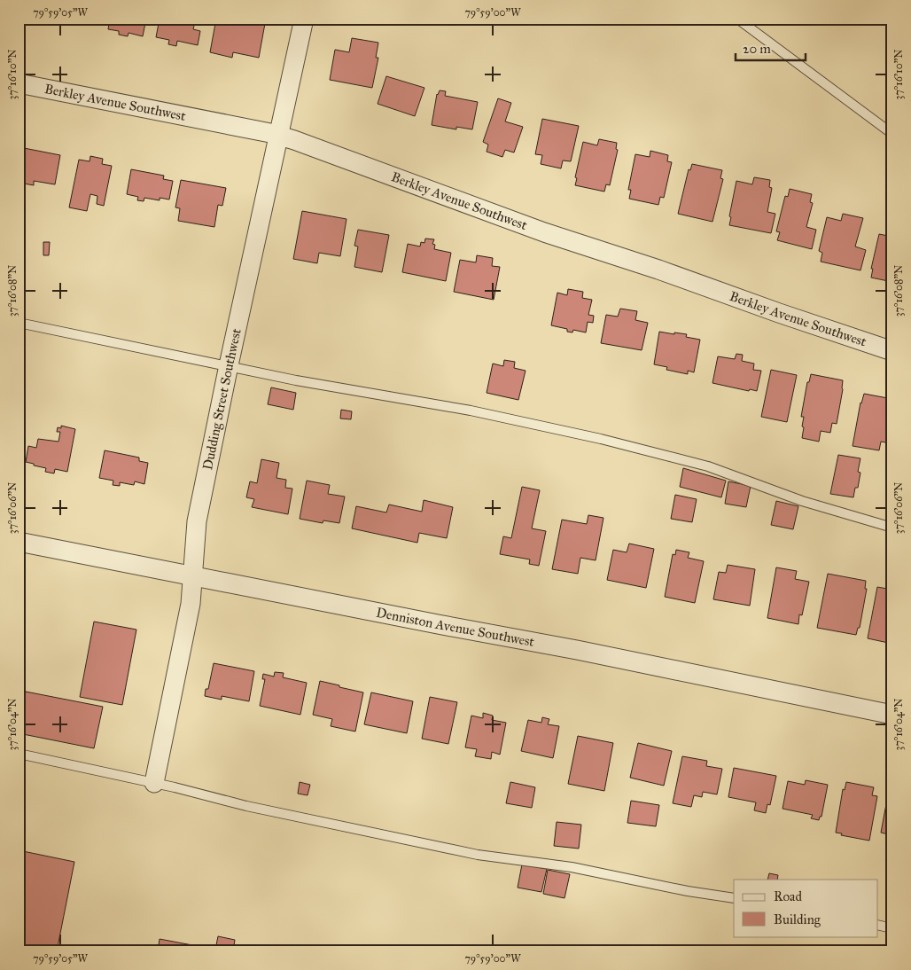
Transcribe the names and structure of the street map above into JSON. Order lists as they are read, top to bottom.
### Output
{
  "streets": {
    "street": ["Berkley Avenue Southwest", "Dudding Street Southwest", "Denniston Avenue Southwest"]
  },
  "crossings": [
    ["Berkley Avenue Southwest", "Dudding Street Southwest"],
    ["Dudding Street Southwest", "Denniston Avenue Southwest"]
  ],
  "legend": ["Road", "Building"],
  "scale_bar": "20 m",
  "coordinates": [
    "79°59'05\"W",
    "79°59'00\"W",
    "37°16'10\"N",
    "37°16'08\"N",
    "37°16'06\"N",
    "37°16'04\"N"
  ]
}
